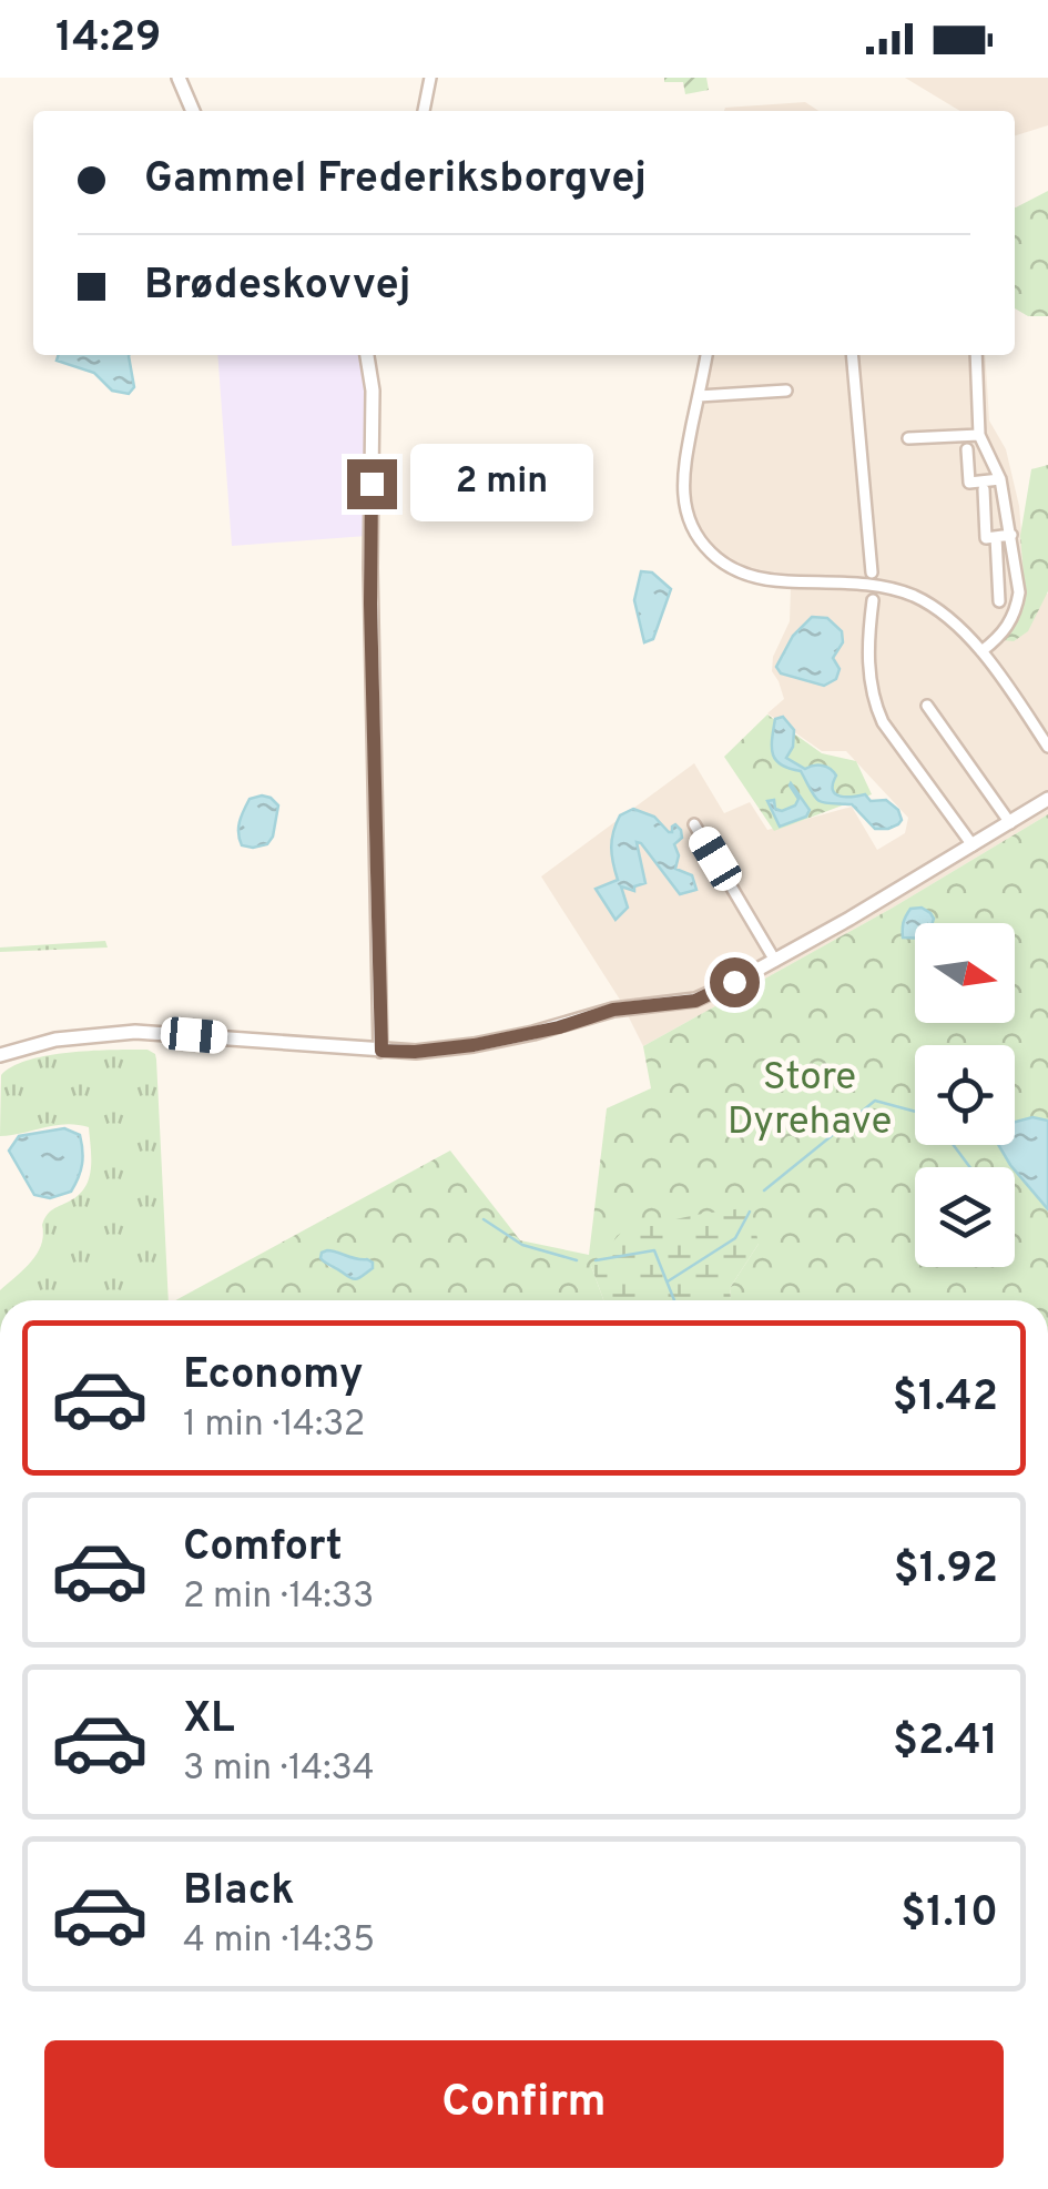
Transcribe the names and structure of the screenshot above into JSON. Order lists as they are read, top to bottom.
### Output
{
  "parks": ["Store Dyrehave"],
  "north": "right",
  "page": {
    "status": "14:29",
    "banner": ["Gammel Frederiksborgvej", "Brødeskovvej"],
    "bubble": "2 min",
    "list": [
      {
        "name": "Economy",
        "note": "1 min · 14:32",
        "value": "$1.42"
      },
      {
        "name": "Comfort",
        "note": "2 min · 14:33",
        "value": "$1.92"
      },
      {
        "name": "XL",
        "note": "3 min · 14:34",
        "value": "$2.41"
      },
      {
        "name": "Black",
        "note": "4 min · 14:35",
        "value": "$1.10"
      }
    ],
    "buttons": "Confirm"
  }
}
